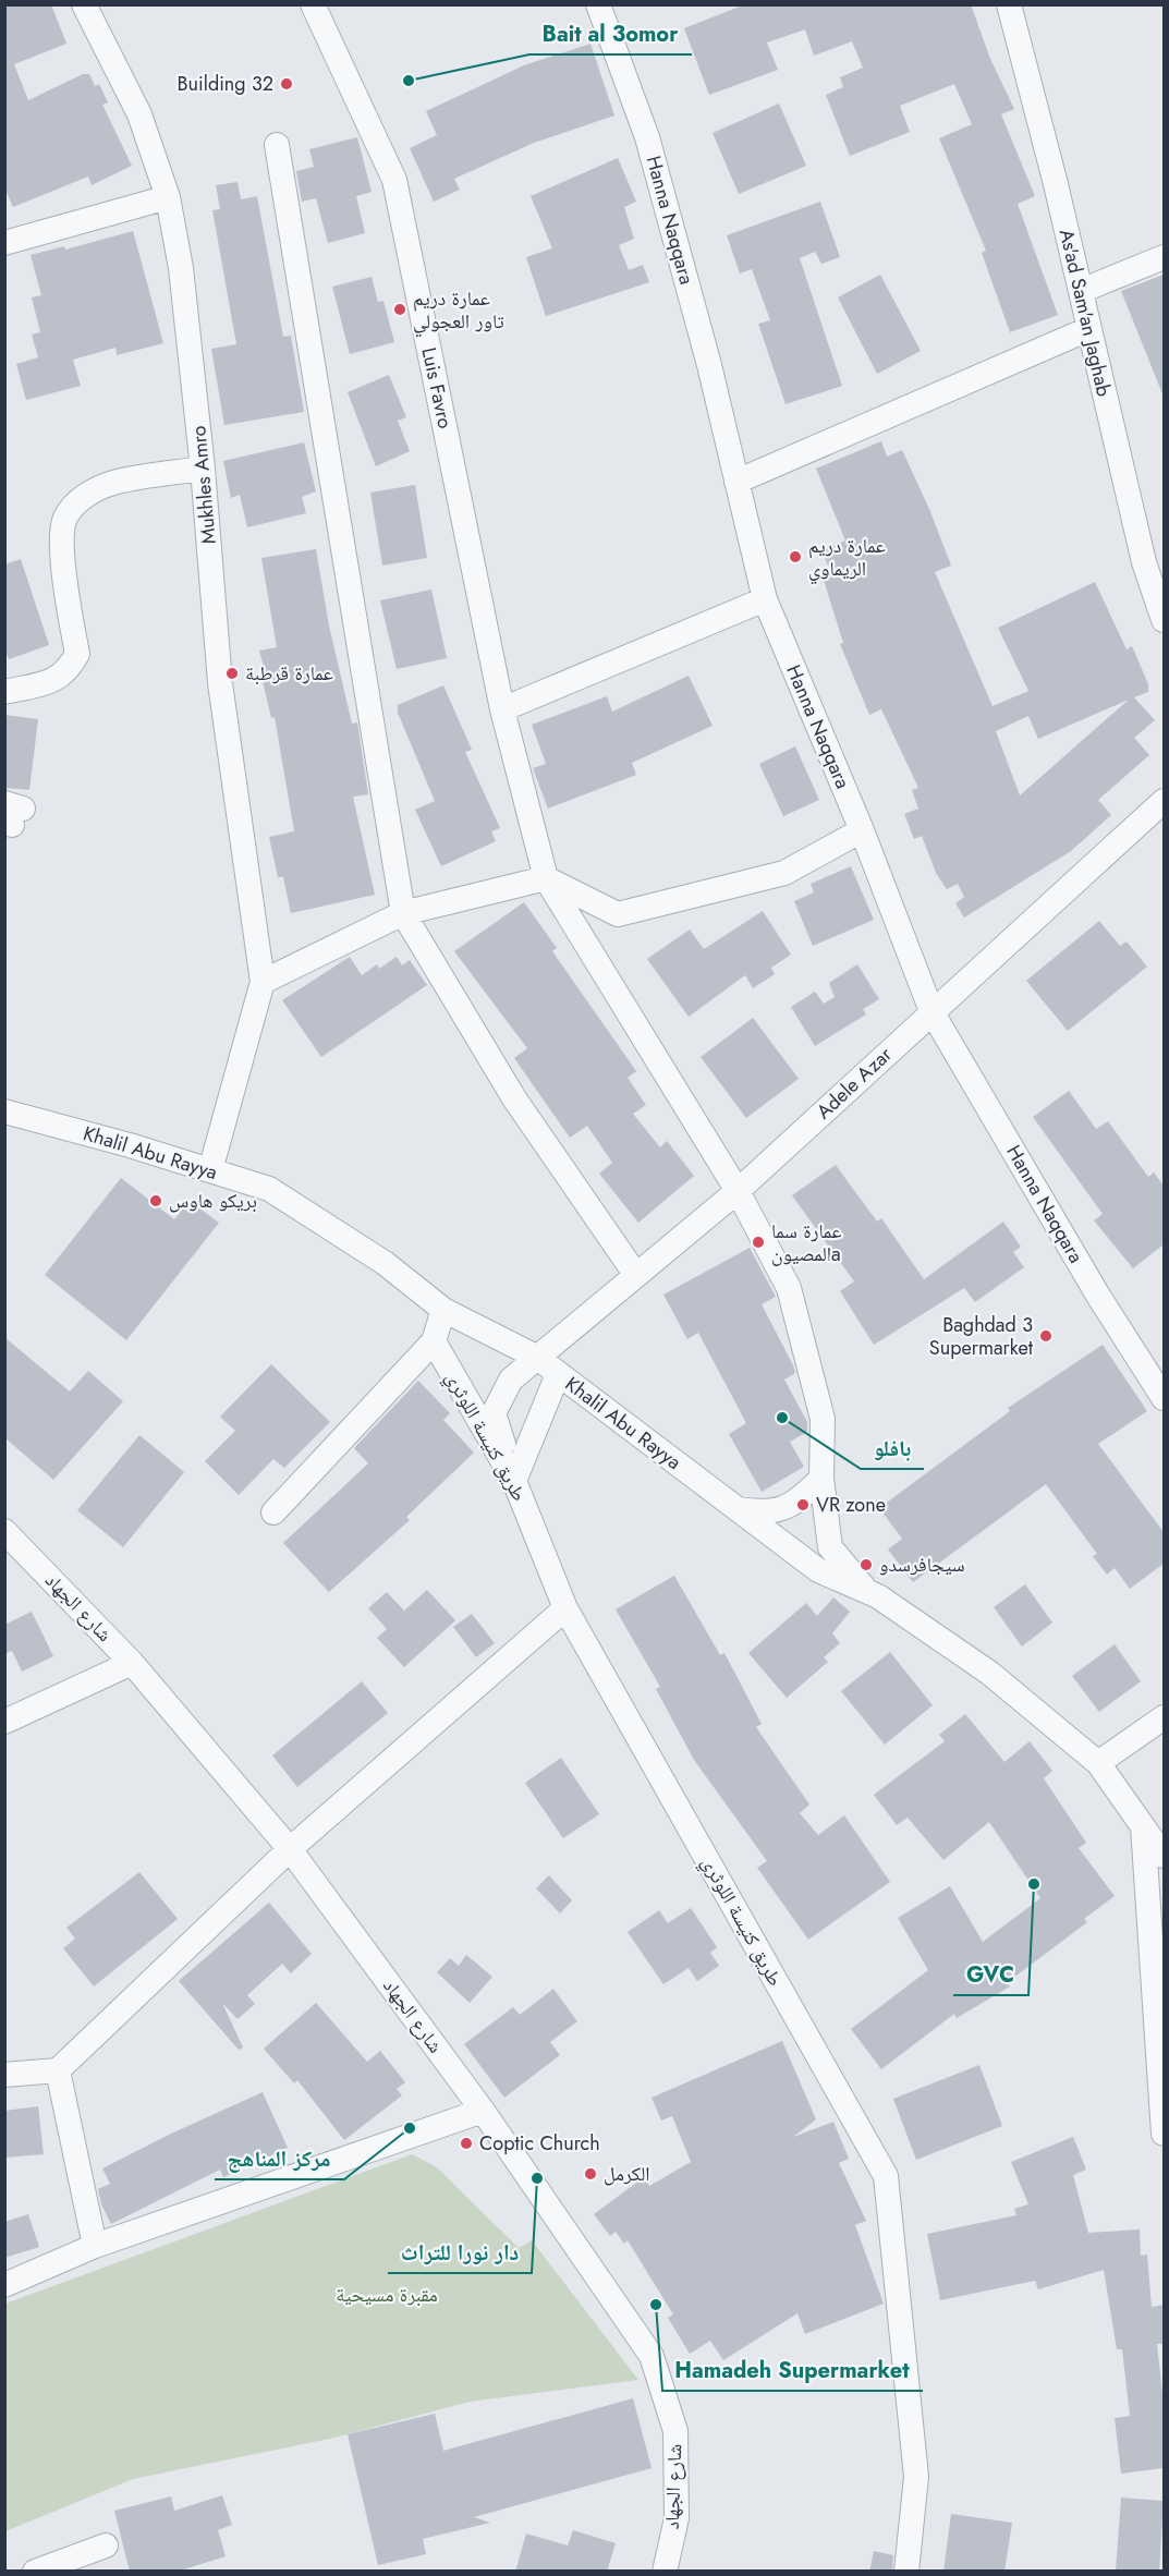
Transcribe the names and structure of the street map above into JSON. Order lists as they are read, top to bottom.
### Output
{
  "streets": {
    "street": [
      "Hanna Naqqara",
      "As'ad Sam'an Jaghab",
      "Luis Favro",
      "Mukhles Amro",
      "Adele Azar",
      "Khalil Abu Rayya",
      "طريق كنيسة اللوثري",
      "شارع الجهاد"
    ]
  },
  "crossings": [
    ["Hanna Naqqara", "Adele Azar"],
    ["Luis Favro", "Adele Azar"],
    ["Luis Favro", "Khalil Abu Rayya"],
    ["Adele Azar", "Khalil Abu Rayya"],
    ["Adele Azar", "طريق كنيسة اللوثري"]
  ],
  "parks": ["مقبرة مسيحية"],
  "places": [
    "Bait al 3omor",
    "Building 32",
    "عمارة دريم تاور العجولي",
    "عمارة دريم الريماوي",
    "عمارة قرطبة",
    "بريكو هاوس",
    "عمارة سما المصيونa",
    "Baghdad 3 Supermarket",
    "بافلو",
    "VR zone",
    "سيجافرسدو",
    "GVC",
    "مركز المناهج",
    "Coptic Church",
    "الكرمل",
    "دار نورا للتراث",
    "Hamadeh Supermarket"
  ]
}
